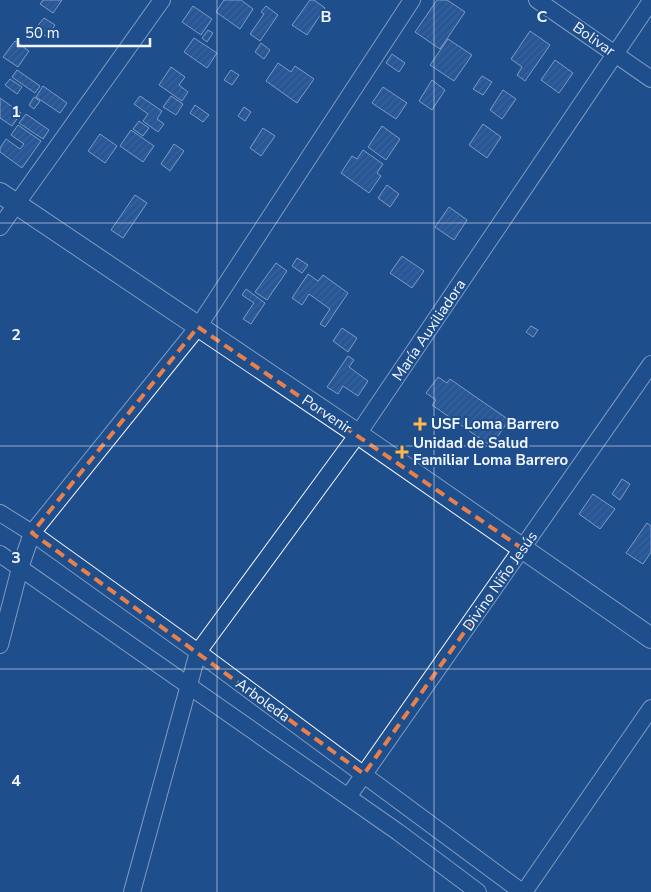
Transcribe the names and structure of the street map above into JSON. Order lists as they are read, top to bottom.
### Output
{
  "streets": {
    "street": [
      "Bolivar",
      "María Auxiliadora",
      "Porvenir",
      "Divino Niño Jesús",
      "Arboleda"
    ]
  },
  "crossings": [
    ["Bolivar", "María Auxiliadora"],
    ["María Auxiliadora", "Porvenir"],
    ["María Auxiliadora", "Arboleda"],
    ["Porvenir", "Divino Niño Jesús"],
    ["Divino Niño Jesús", "Arboleda"]
  ],
  "places": {
    "health": ["USF Loma Barrero", "Unidad de Salud Familiar Loma Barrero"]
  },
  "scale_bar": "50 m",
  "grid": {
    "columns": ["B", "C"],
    "rows": [
      "1",
      "2",
      "3",
      "4"
    ]
  }
}
